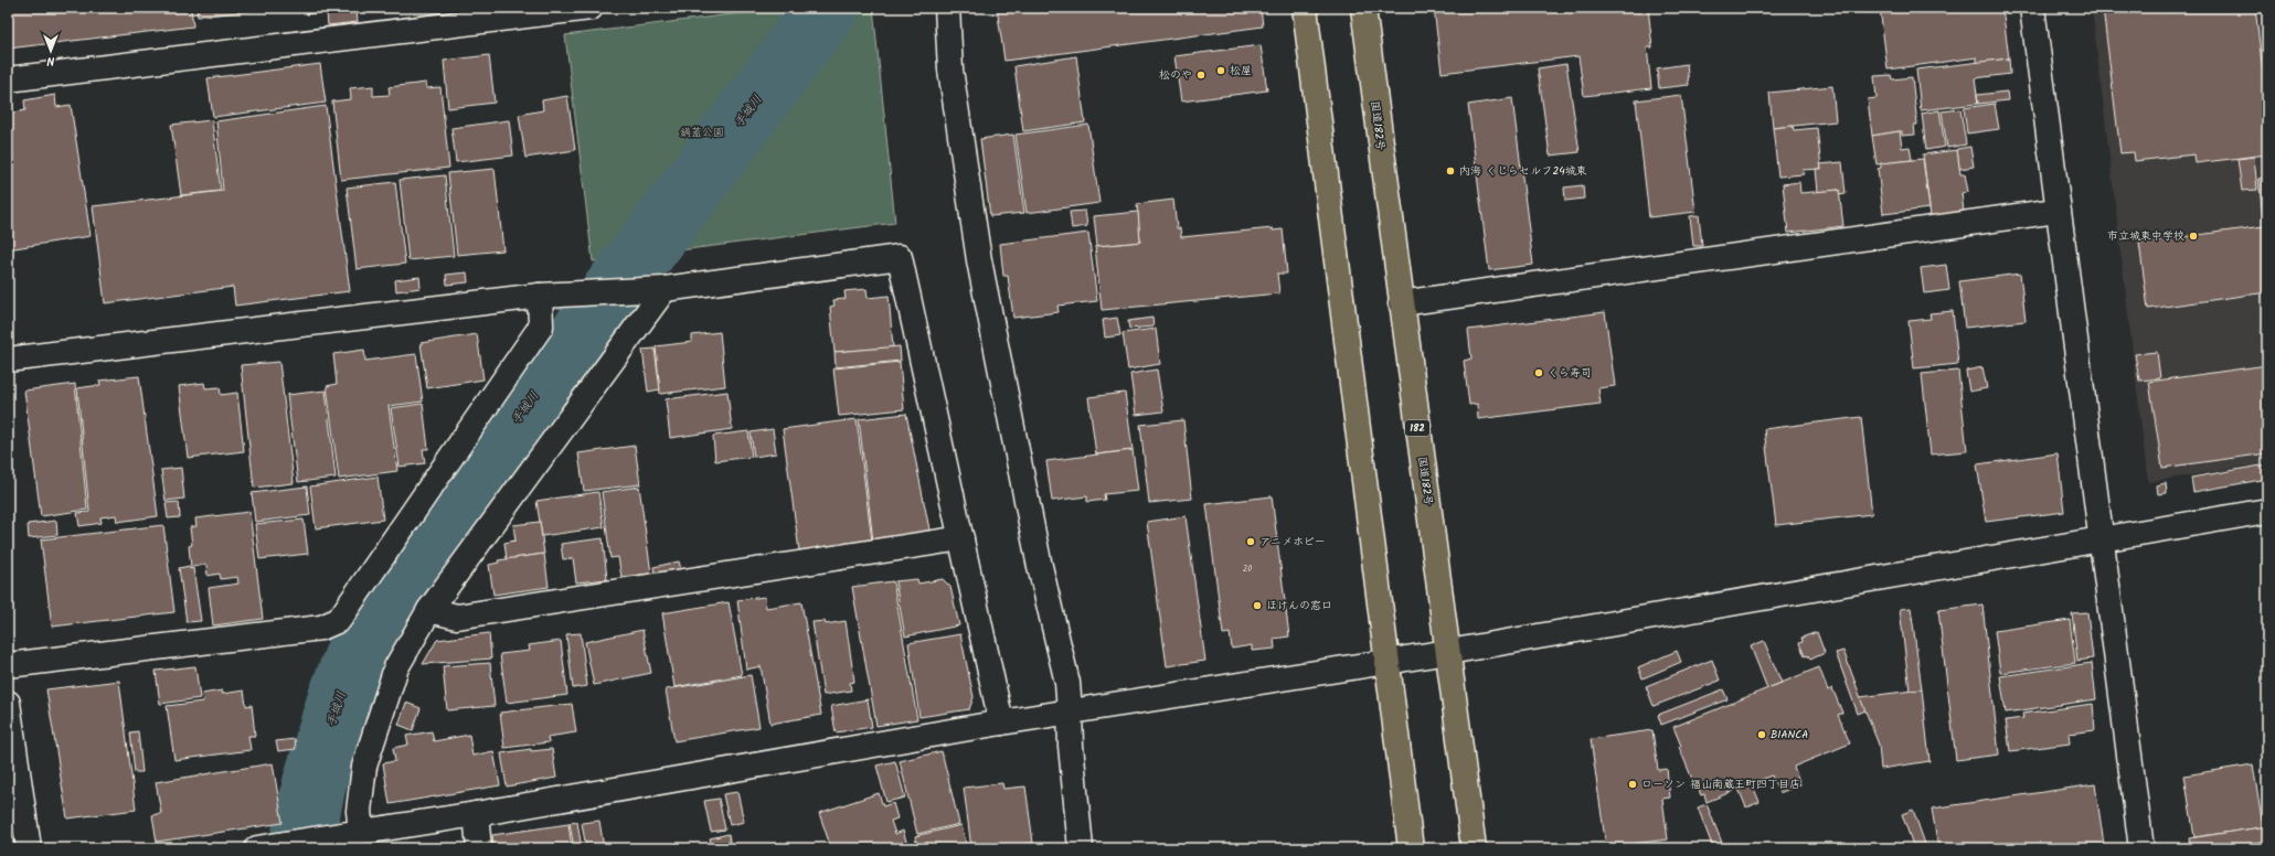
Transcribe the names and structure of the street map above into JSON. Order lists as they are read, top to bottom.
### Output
{
  "streets": {
    "highway": ["国道182号", "182"]
  },
  "water": ["手城川"],
  "parks": ["鍋蓋公園"],
  "places": [
    "松屋",
    "松のや",
    "内海 くじらセルフ24城東",
    "市立城東中学校",
    "くら寿司",
    "アニメホビー",
    "ほけんの窓口",
    "BIANCA",
    "ローソン 福山南蔵王町四丁目店"
  ],
  "house_numbers": ["20"],
  "north": "bottom"
}
